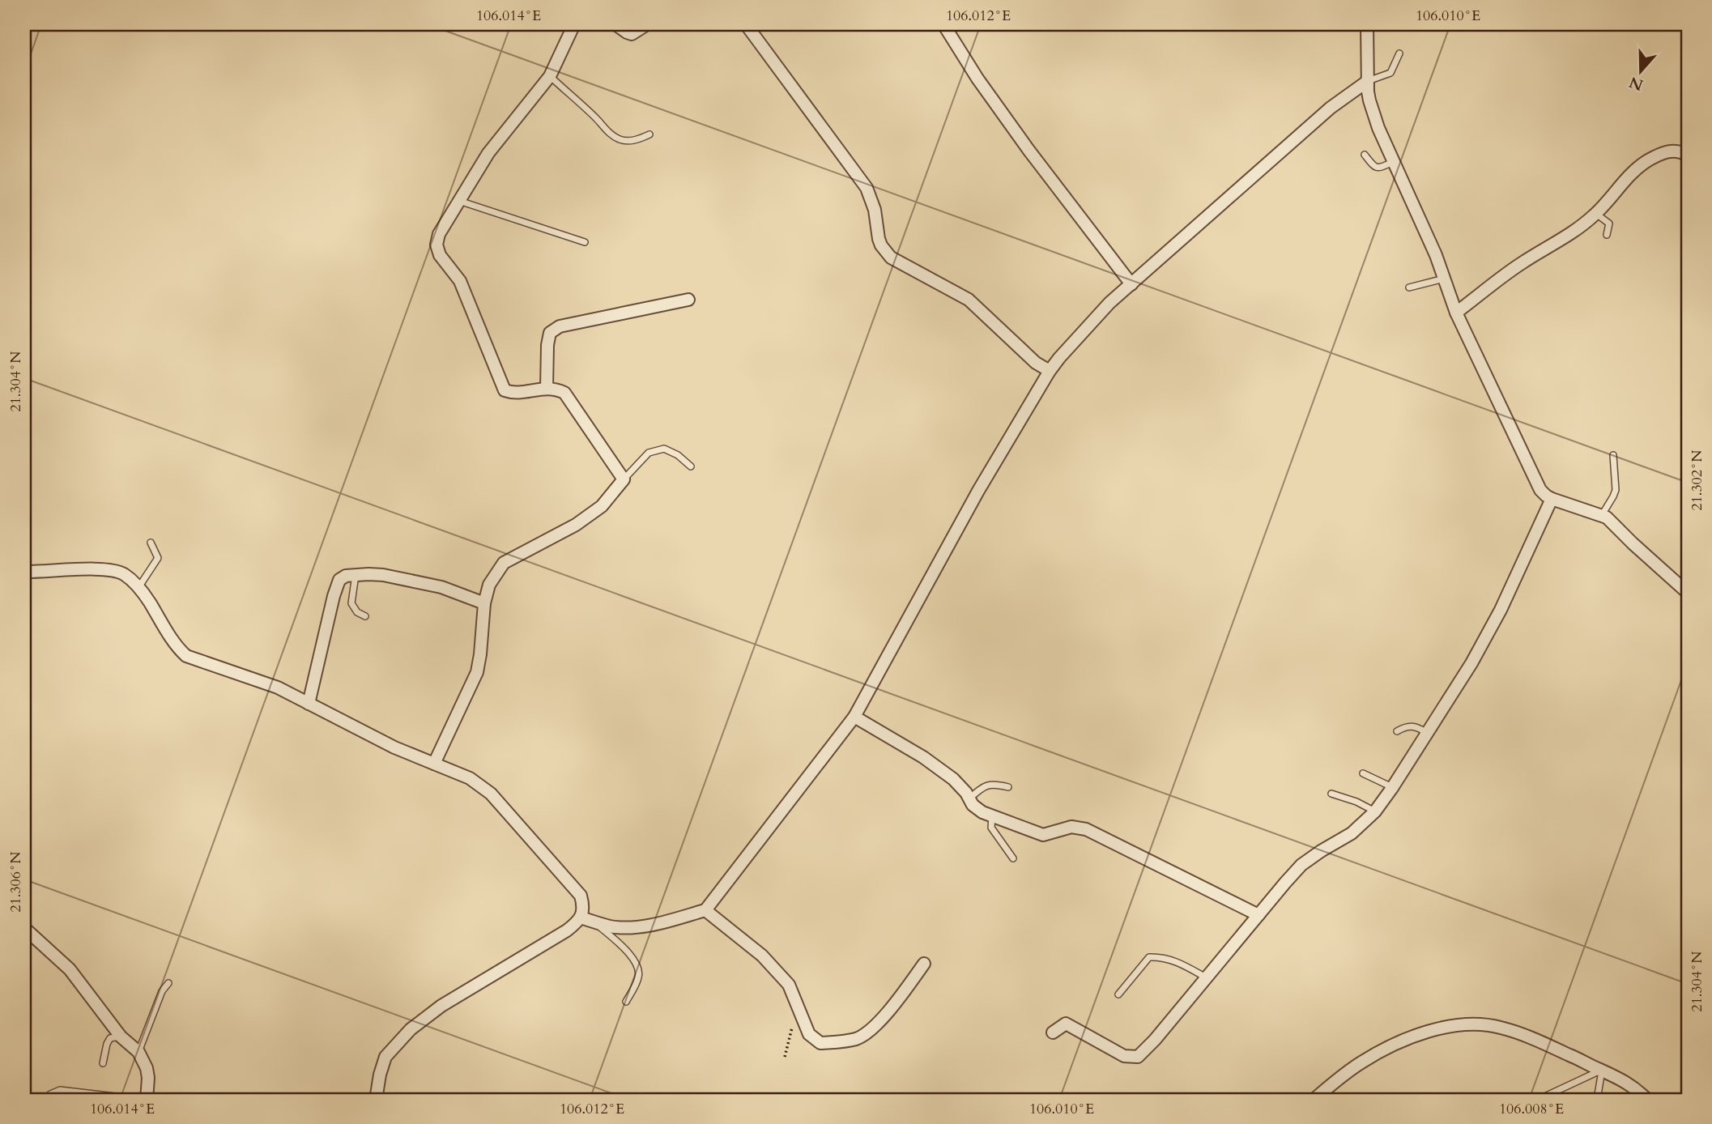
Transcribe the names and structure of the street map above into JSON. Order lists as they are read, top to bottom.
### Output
{
  "north": "bottom",
  "coordinates": [
    "106.014°E",
    "106.012°E",
    "106.010°E",
    "21.304°N",
    "21.302°N",
    "21.306°N",
    "106.008°E"
  ]
}
